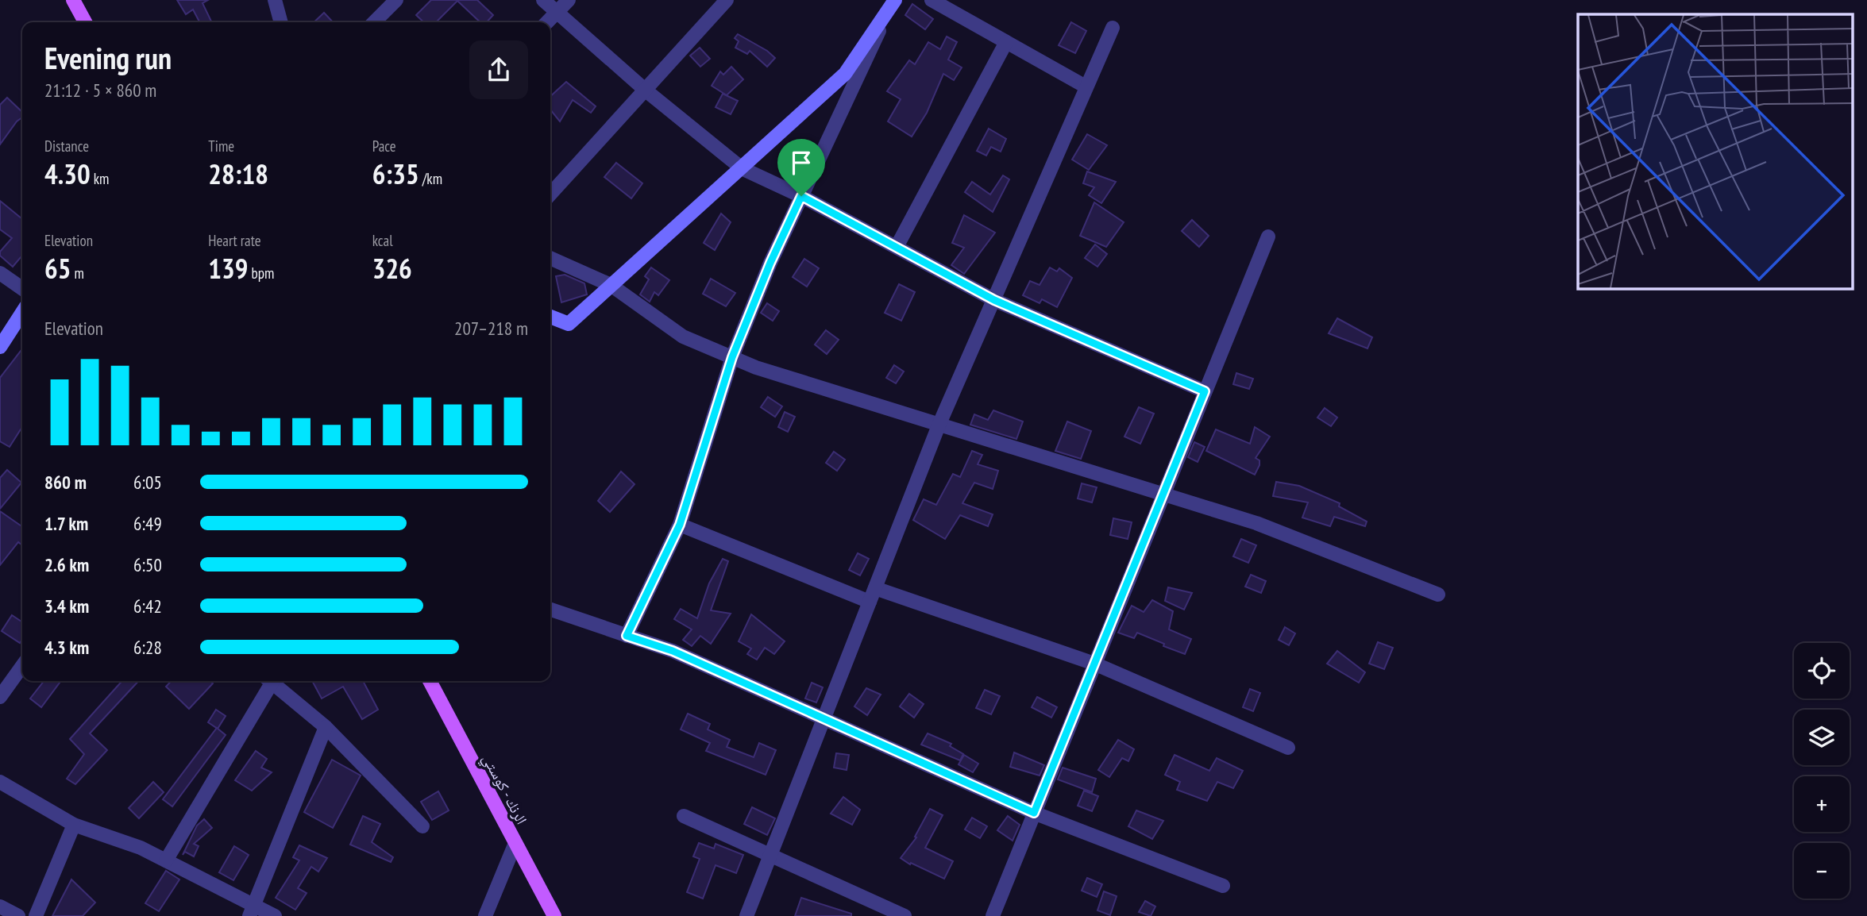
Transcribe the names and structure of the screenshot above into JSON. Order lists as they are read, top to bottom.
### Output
{
  "streets": {
    "main road": ["الرنك - كوستي"]
  },
  "page": {
    "heading": ["Evening run", "21:12 · 5 × 860 m"],
    "stats": [
      ["Distance", "4.30 km"],
      ["Time", "28:18"],
      ["Pace", "6:35 /km"],
      ["Elevation", "65 m"],
      ["Heart rate", "139 bpm"],
      ["kcal", "326"]
    ],
    "chart": ["Elevation", "207–218 m"],
    "list": [
      {
        "name": "860 m",
        "note": "6:05"
      },
      {
        "name": "1.7 km",
        "note": "6:49"
      },
      {
        "name": "2.6 km",
        "note": "6:50"
      },
      {
        "name": "3.4 km",
        "note": "6:42"
      },
      {
        "name": "4.3 km",
        "note": "6:28"
      }
    ],
    "map_buttons": ["+", "−"]
  }
}
